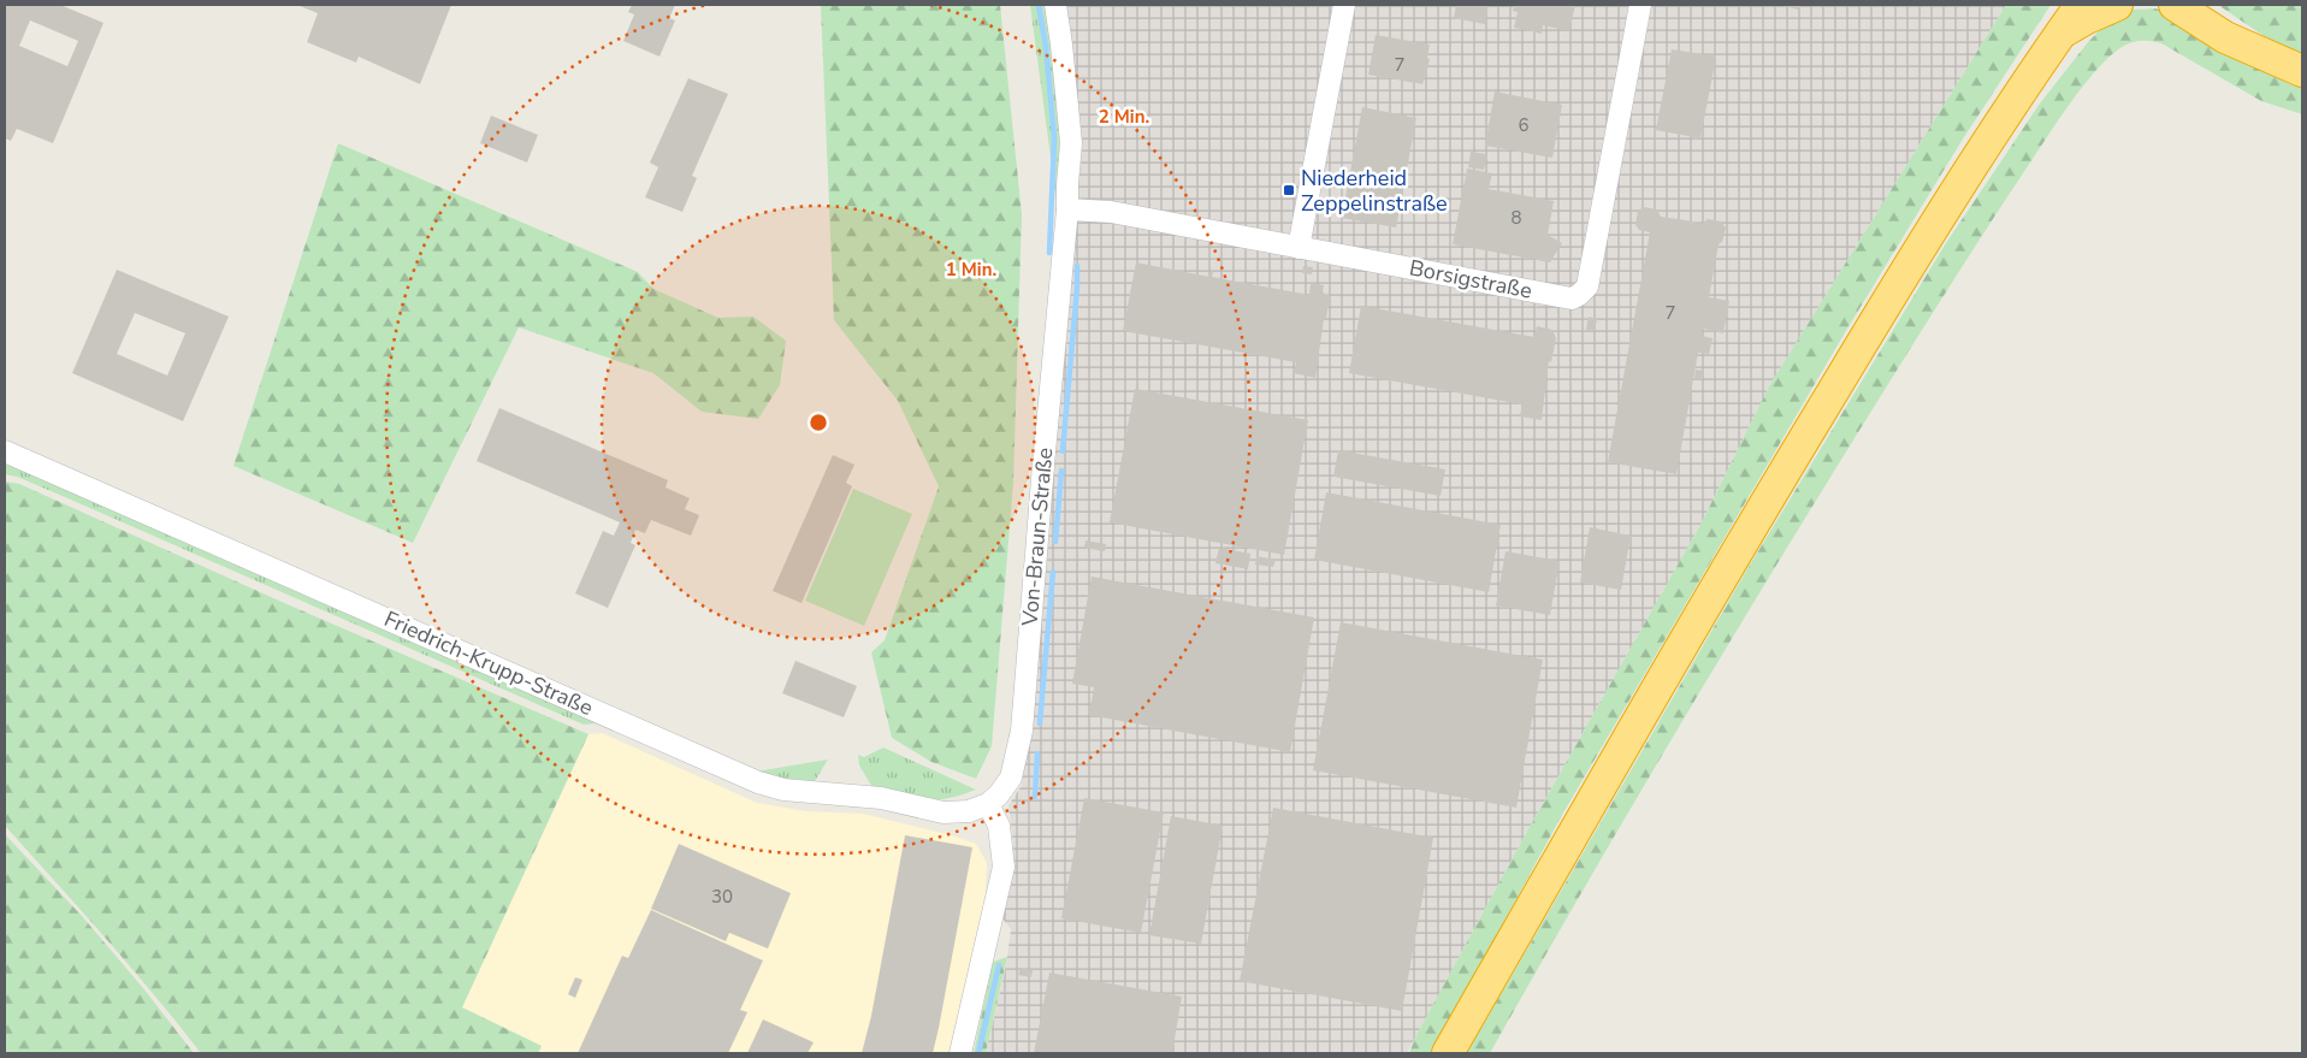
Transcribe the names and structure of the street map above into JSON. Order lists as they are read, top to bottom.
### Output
{
  "streets": {
    "street": ["Borsigstraße", "Von-Braun-Straße", "Friedrich-Krupp-Straße"]
  },
  "crossings": [
    ["Borsigstraße", "Von-Braun-Straße"],
    ["Von-Braun-Straße", "Friedrich-Krupp-Straße"]
  ],
  "places": {
    "transit": ["Niederheid Zeppelinstraße"]
  },
  "house_numbers": [
    "7",
    "6",
    "8",
    "7",
    "30"
  ],
  "rings": ["2 Min.", "1 Min."]
}
